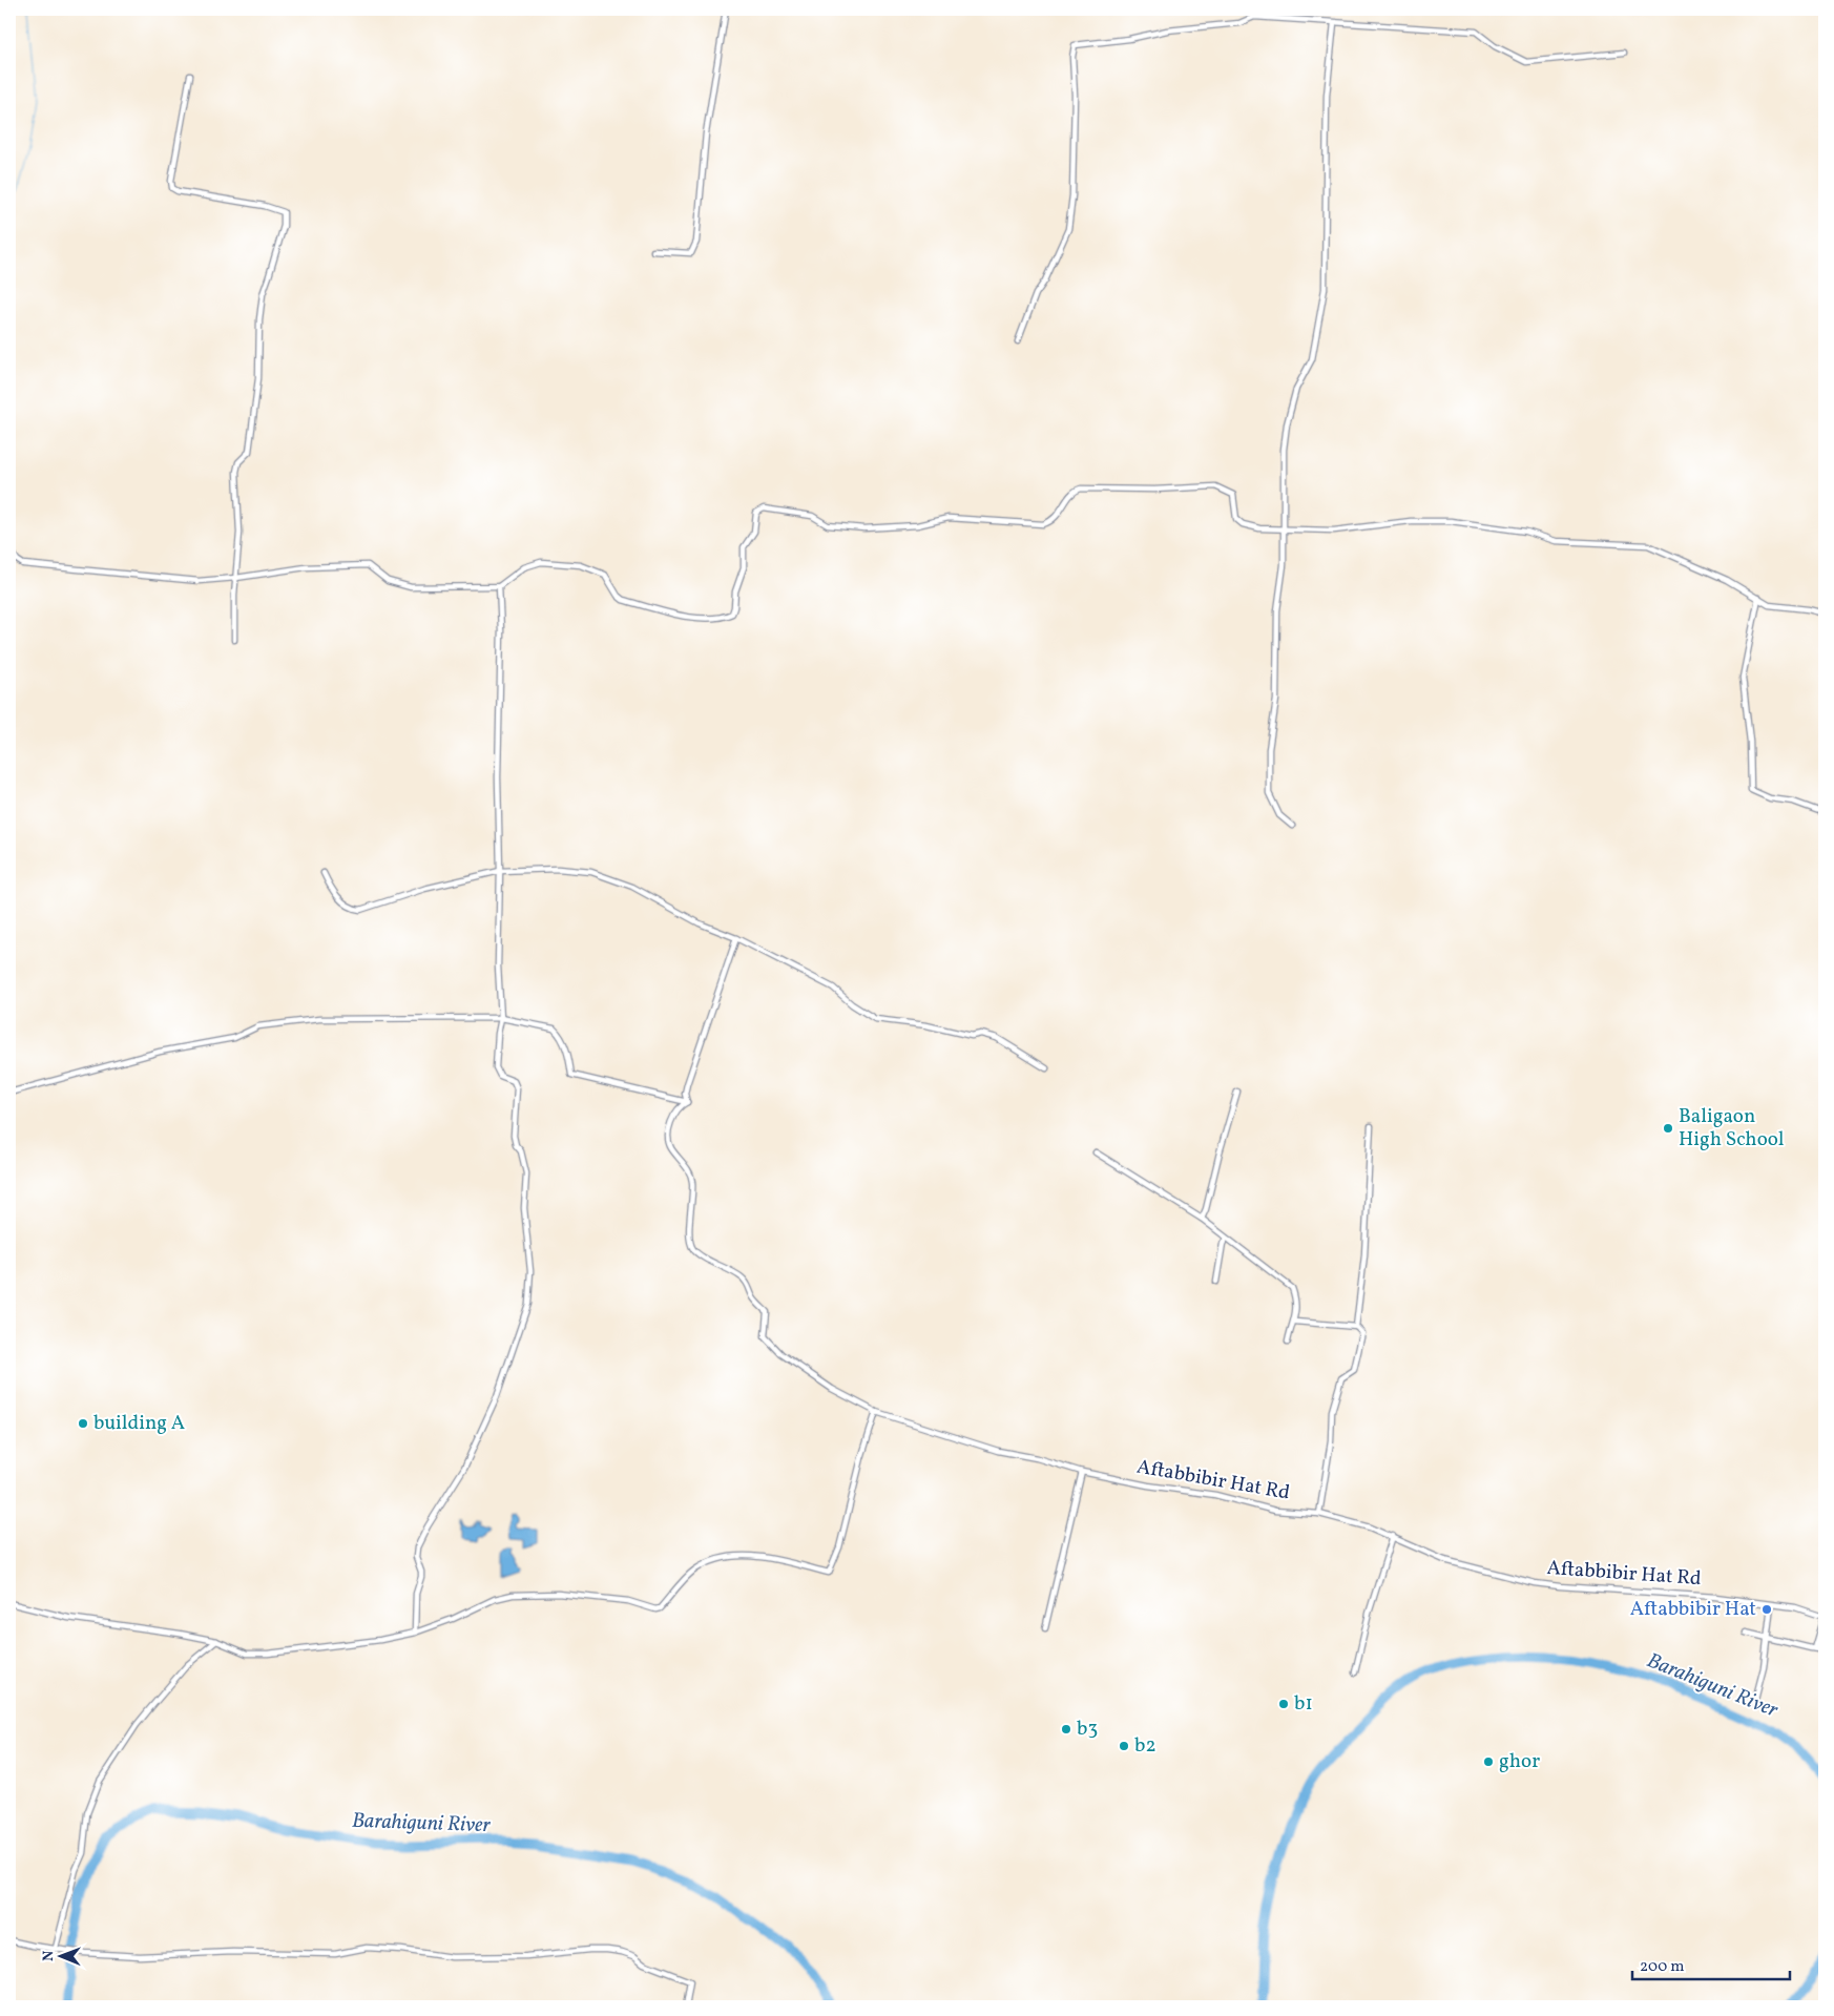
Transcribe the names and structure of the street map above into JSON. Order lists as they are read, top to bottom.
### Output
{
  "streets": {
    "street": ["Aftabbibir Hat Rd"]
  },
  "water": ["Barahiguni River"],
  "places": [
    "Baligaon High School",
    "building A",
    "Aftabbibir Hat",
    "b1",
    "b3",
    "b2",
    "ghor"
  ],
  "scale_bar": "200 m",
  "north": "left"
}
